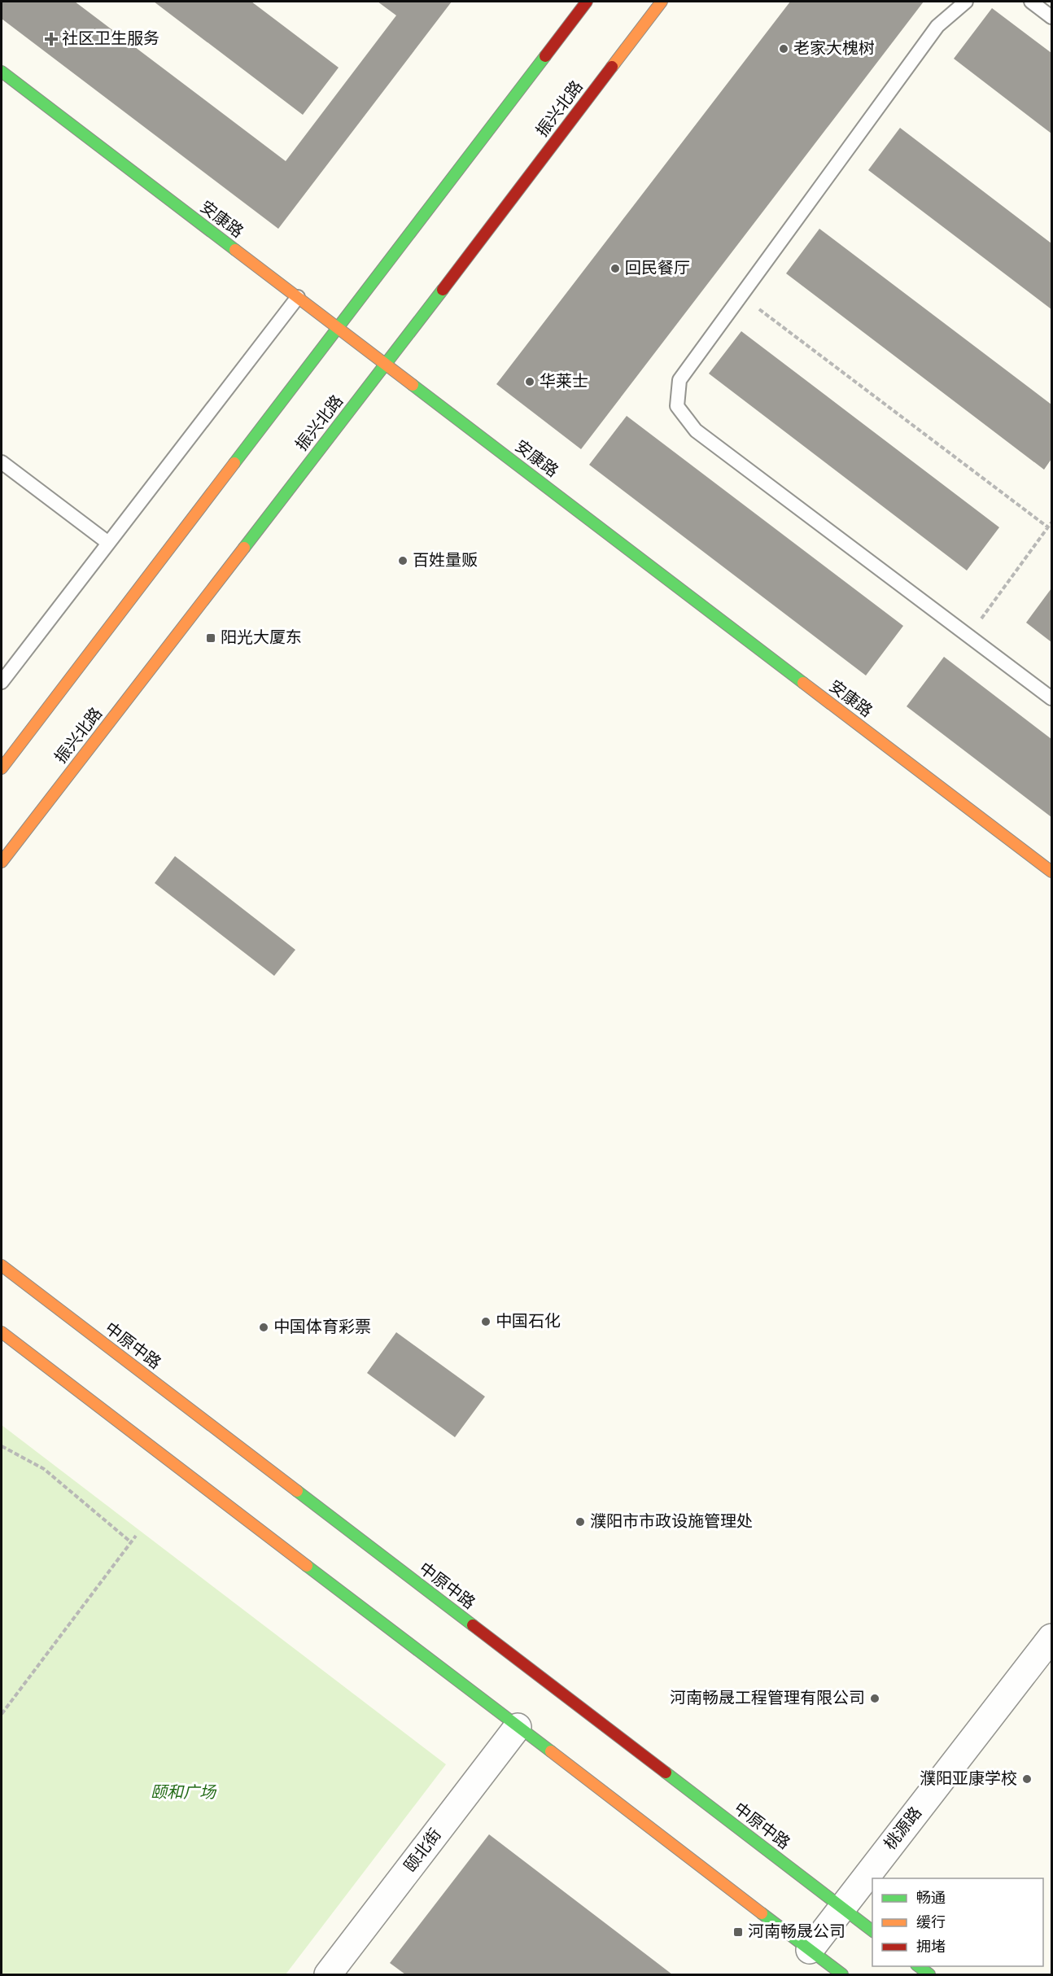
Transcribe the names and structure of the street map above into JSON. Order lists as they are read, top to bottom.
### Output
{
  "streets": {
    "street": [
      "振兴北路",
      "安康路",
      "中原中路",
      "桃源路",
      "颐北街"
    ]
  },
  "crossings": [
    ["振兴北路", "安康路"],
    ["中原中路", "桃源路"]
  ],
  "parks": ["颐和广场"],
  "places": {
    "health": ["社区卫生服务"],
    "other": [
      "老家大槐树",
      "回民餐厅",
      "华莱士",
      "百姓量贩",
      "中国石化",
      "中国体育彩票",
      "濮阳市市政设施管理处",
      "河南畅晟工程管理有限公司",
      "濮阳亚康学校"
    ],
    "transit": ["阳光大厦东", "河南畅晟公司"]
  },
  "legend": ["畅通", "缓行", "拥堵"]
}
